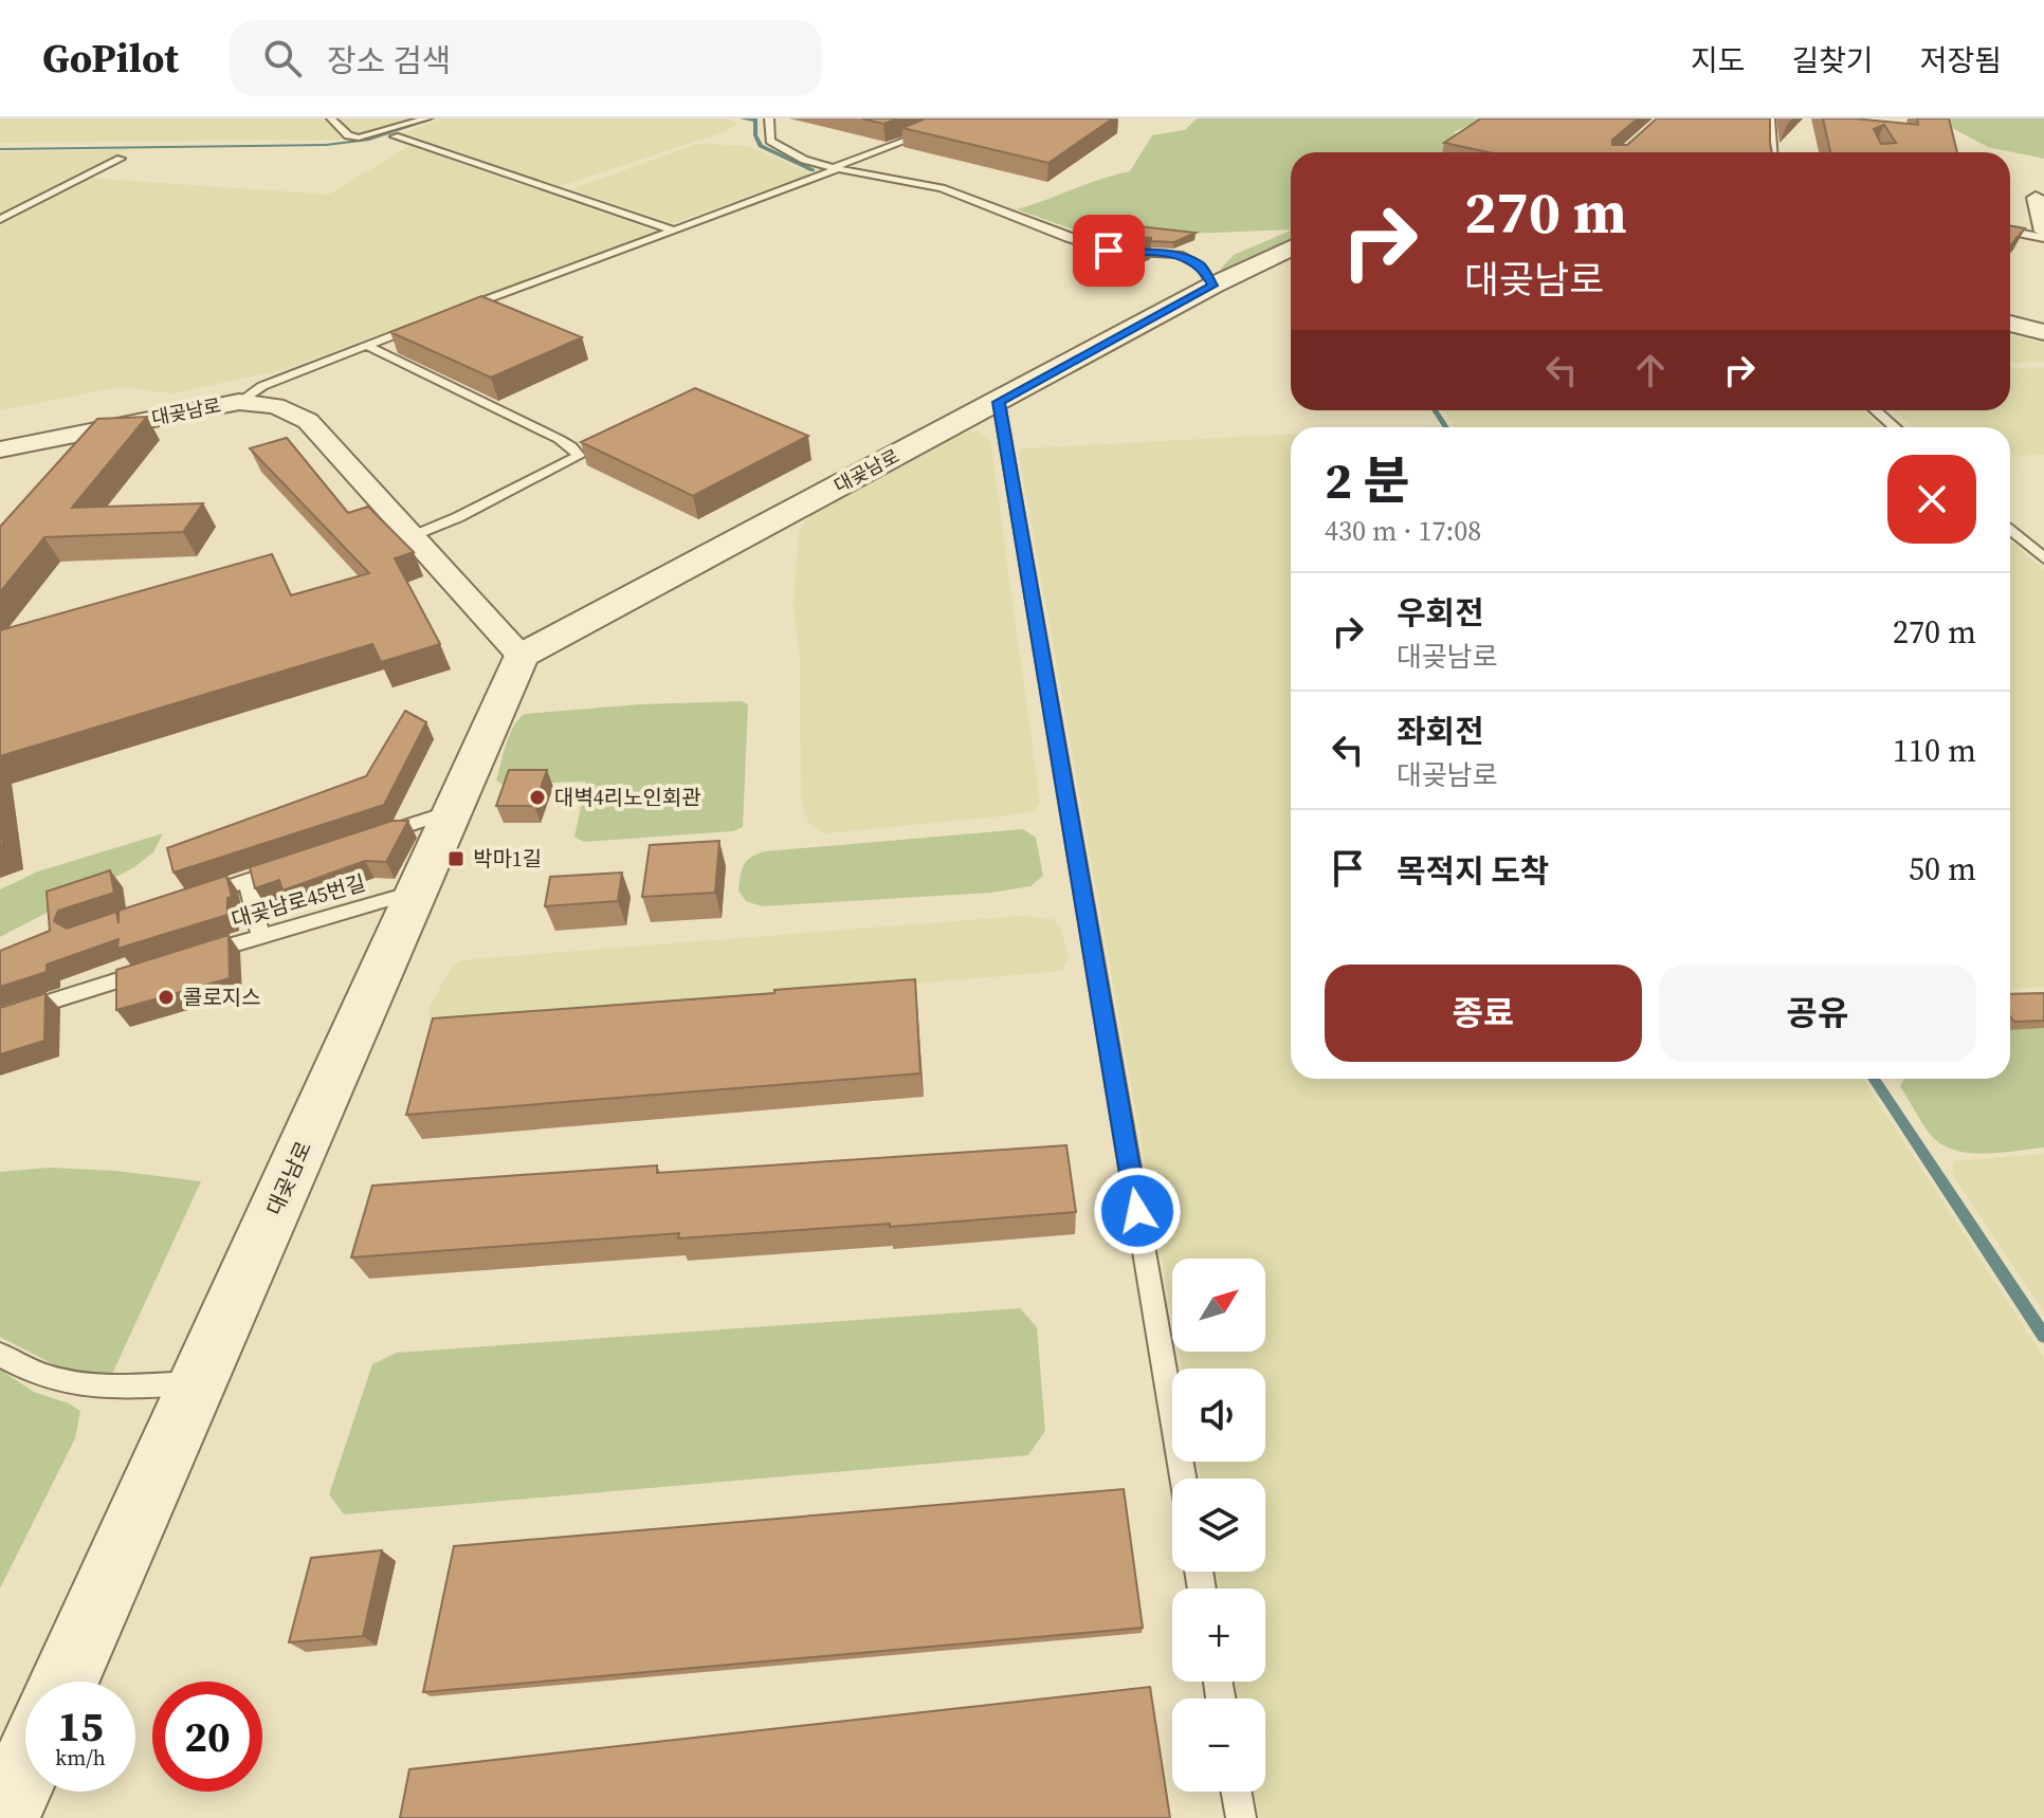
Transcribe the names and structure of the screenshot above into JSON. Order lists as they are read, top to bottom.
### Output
{
  "streets": {
    "street": ["대곶남로"],
    "lane": ["대곶남로45번길"]
  },
  "crossings": [
    ["대곶남로", "대곶남로45번길"]
  ],
  "places": {
    "other": ["대벽4리노인회관", "콜로지스"],
    "transit": ["박마1길"]
  },
  "north": "top right",
  "page": {
    "header": "GoPilot",
    "search": "장소 검색",
    "nav": ["지도", "길찾기", "저장됨"],
    "turn": ["270 m", "대곶남로"],
    "heading": ["2 분", "430 m · 17:08"],
    "list": [
      {
        "name": "우회전",
        "note": "대곶남로",
        "value": "270 m"
      },
      {
        "name": "좌회전",
        "note": "대곶남로",
        "value": "110 m"
      },
      {
        "name": "목적지 도착",
        "value": "50 m"
      }
    ],
    "buttons": ["종료", "공유"],
    "map_buttons": ["+", "−"],
    "speed": "15 km/h",
    "limit": "20"
  }
}
